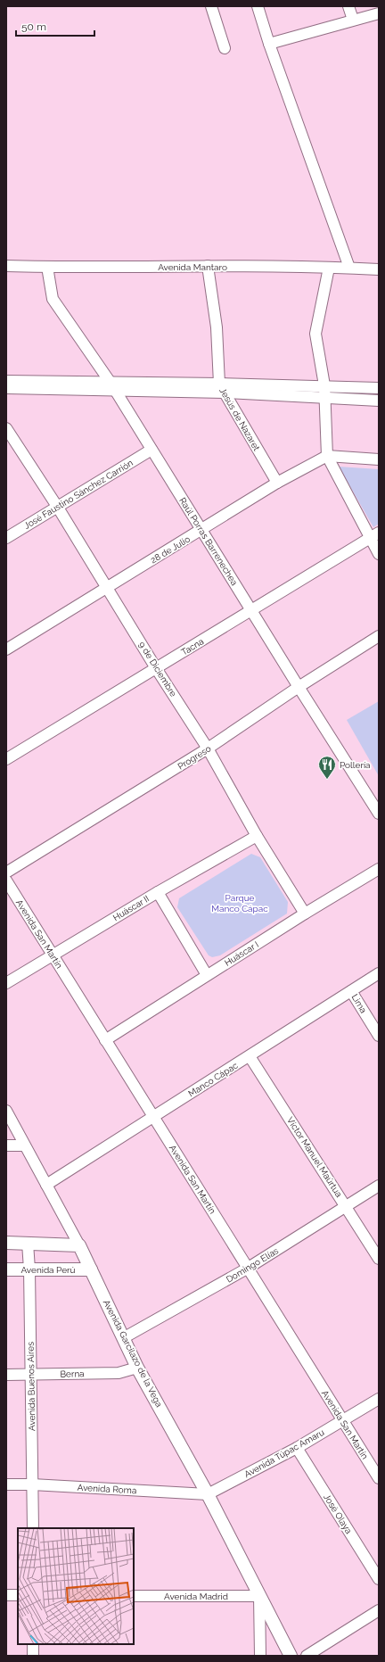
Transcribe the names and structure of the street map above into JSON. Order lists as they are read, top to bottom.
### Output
{
  "streets": {
    "street": [
      "Avenida Mantaro",
      "Jesús de Nazaret",
      "José Faustino Sánchez Carrión",
      "Raúl Porras Barrenechea",
      "28 de Julio",
      "Tacna",
      "9 de Diciembre",
      "Progreso",
      "Huáscar II",
      "Avenida San Martín",
      "Huáscar I",
      "Lima",
      "Manco Cápac",
      "Víctor Manuel Maúrtua",
      "Domingo Elías",
      "Avenida Perú",
      "Avenida Garcilazo de la Vega",
      "Berna",
      "Avenida Buenos Aires",
      "Avenida Túpac Amaru",
      "Avenida Roma",
      "José Olaya",
      "Avenida Madrid"
    ]
  },
  "crossings": [
    ["Avenida Mantaro", "Jesús de Nazaret"],
    ["Avenida Mantaro", "Raúl Porras Barrenechea"],
    ["Jesús de Nazaret", "28 de Julio"],
    ["José Faustino Sánchez Carrión", "Raúl Porras Barrenechea"],
    ["José Faustino Sánchez Carrión", "9 de Diciembre"],
    ["Raúl Porras Barrenechea", "28 de Julio"],
    ["Raúl Porras Barrenechea", "Tacna"],
    ["Raúl Porras Barrenechea", "Progreso"],
    ["28 de Julio", "9 de Diciembre"],
    ["Tacna", "9 de Diciembre"],
    ["9 de Diciembre", "Progreso"],
    ["9 de Diciembre", "Huáscar II"],
    ["9 de Diciembre", "Huáscar I"],
    ["Huáscar II", "Avenida San Martín"],
    ["Avenida San Martín", "Huáscar I"],
    ["Avenida San Martín", "Manco Cápac"],
    ["Avenida San Martín", "Domingo Elías"],
    ["Avenida San Martín", "Avenida Túpac Amaru"],
    ["Lima", "Manco Cápac"],
    ["Manco Cápac", "Víctor Manuel Maúrtua"],
    ["Manco Cápac", "Avenida Garcilazo de la Vega"],
    ["Víctor Manuel Maúrtua", "Domingo Elías"],
    ["Domingo Elías", "Avenida Garcilazo de la Vega"],
    ["Avenida Perú", "Avenida Garcilazo de la Vega"],
    ["Avenida Perú", "Avenida Buenos Aires"],
    ["Avenida Garcilazo de la Vega", "Berna"],
    ["Avenida Garcilazo de la Vega", "Avenida Túpac Amaru"],
    ["Avenida Garcilazo de la Vega", "Avenida Roma"],
    ["Avenida Garcilazo de la Vega", "Avenida Madrid"],
    ["Berna", "Avenida Buenos Aires"],
    ["Avenida Buenos Aires", "Avenida Roma"],
    ["Avenida Túpac Amaru", "Avenida Roma"],
    ["Avenida Túpac Amaru", "José Olaya"]
  ],
  "parks": ["Parque Manco Cápac"],
  "places": {
    "restaurant": ["Pollería"]
  },
  "scale_bar": "50 m"
}
